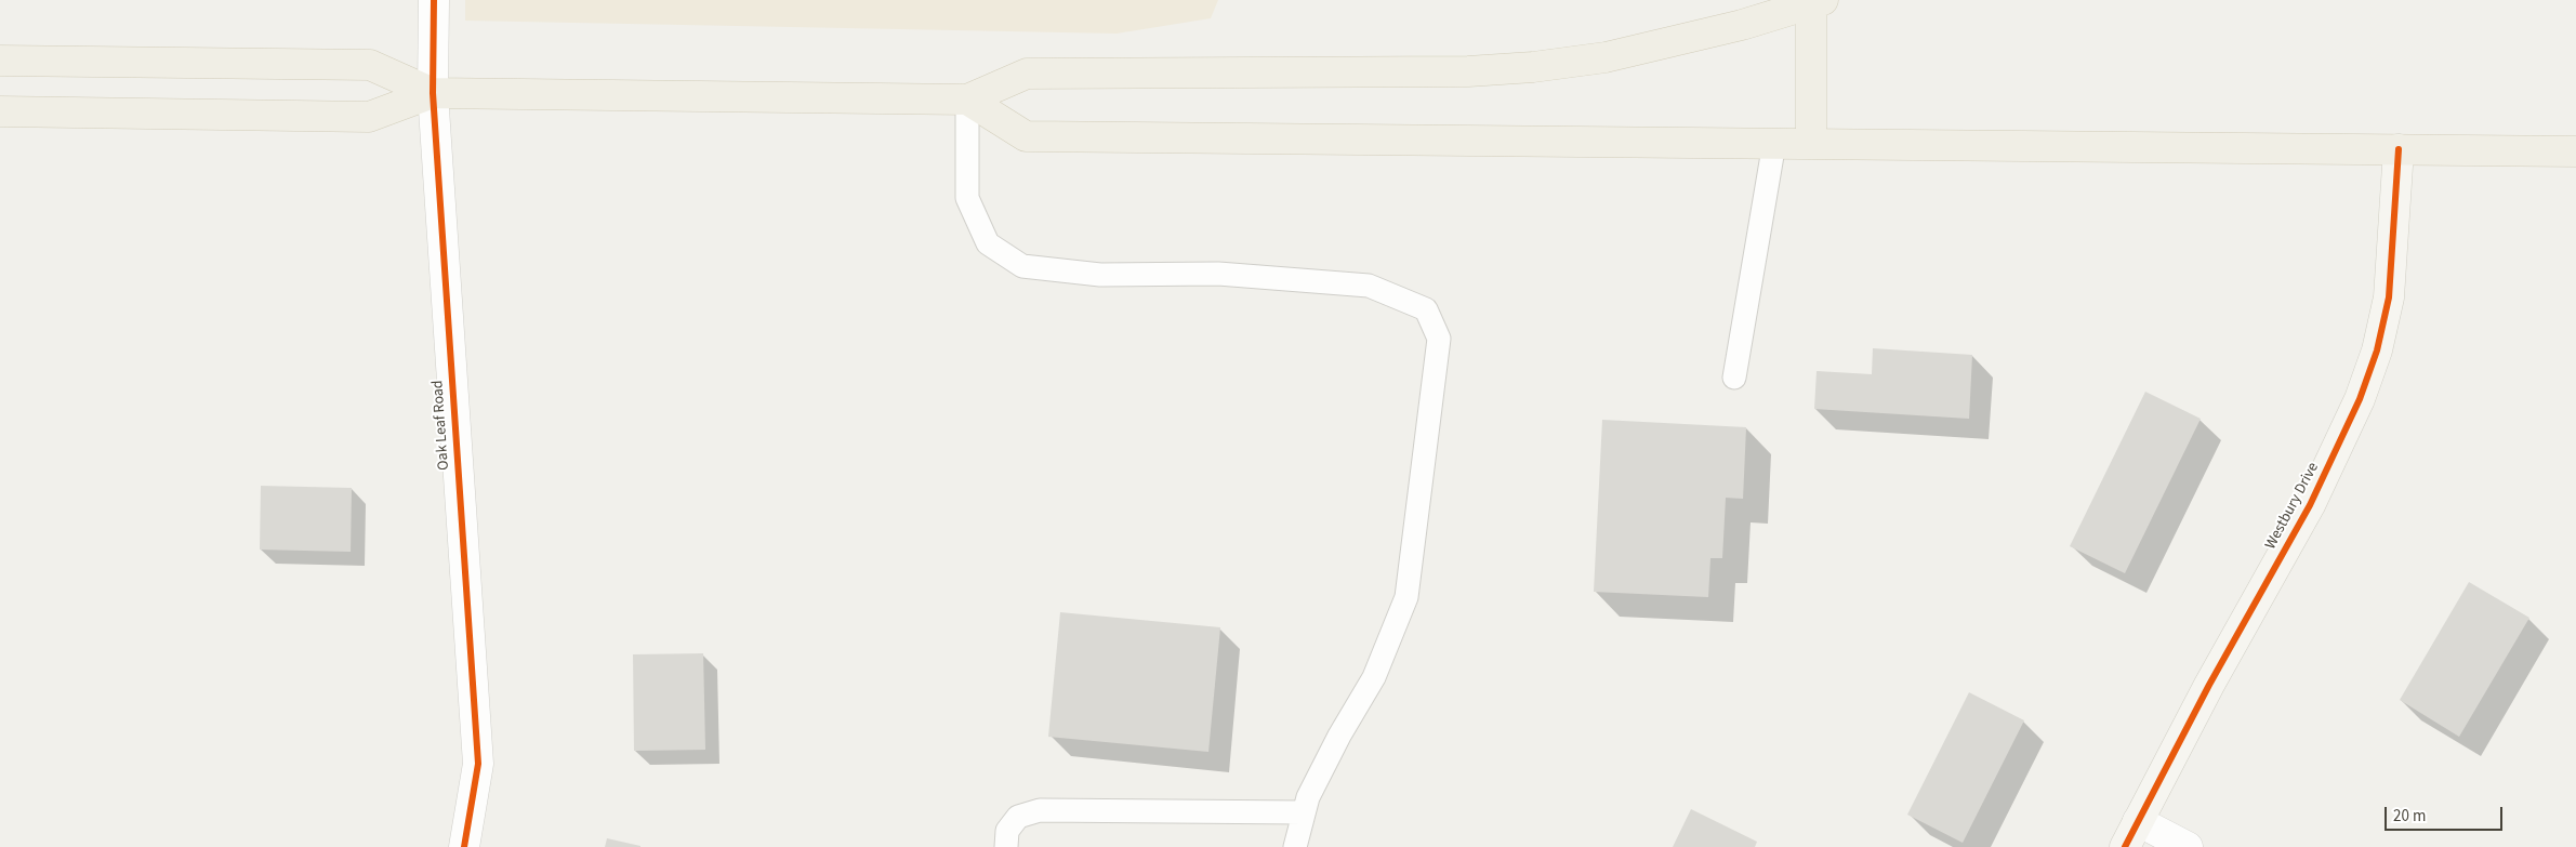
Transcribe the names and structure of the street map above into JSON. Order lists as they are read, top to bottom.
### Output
{
  "streets": {
    "street": ["Oak Leaf Road", "Westbury Drive"]
  },
  "scale_bar": "20 m"
}
